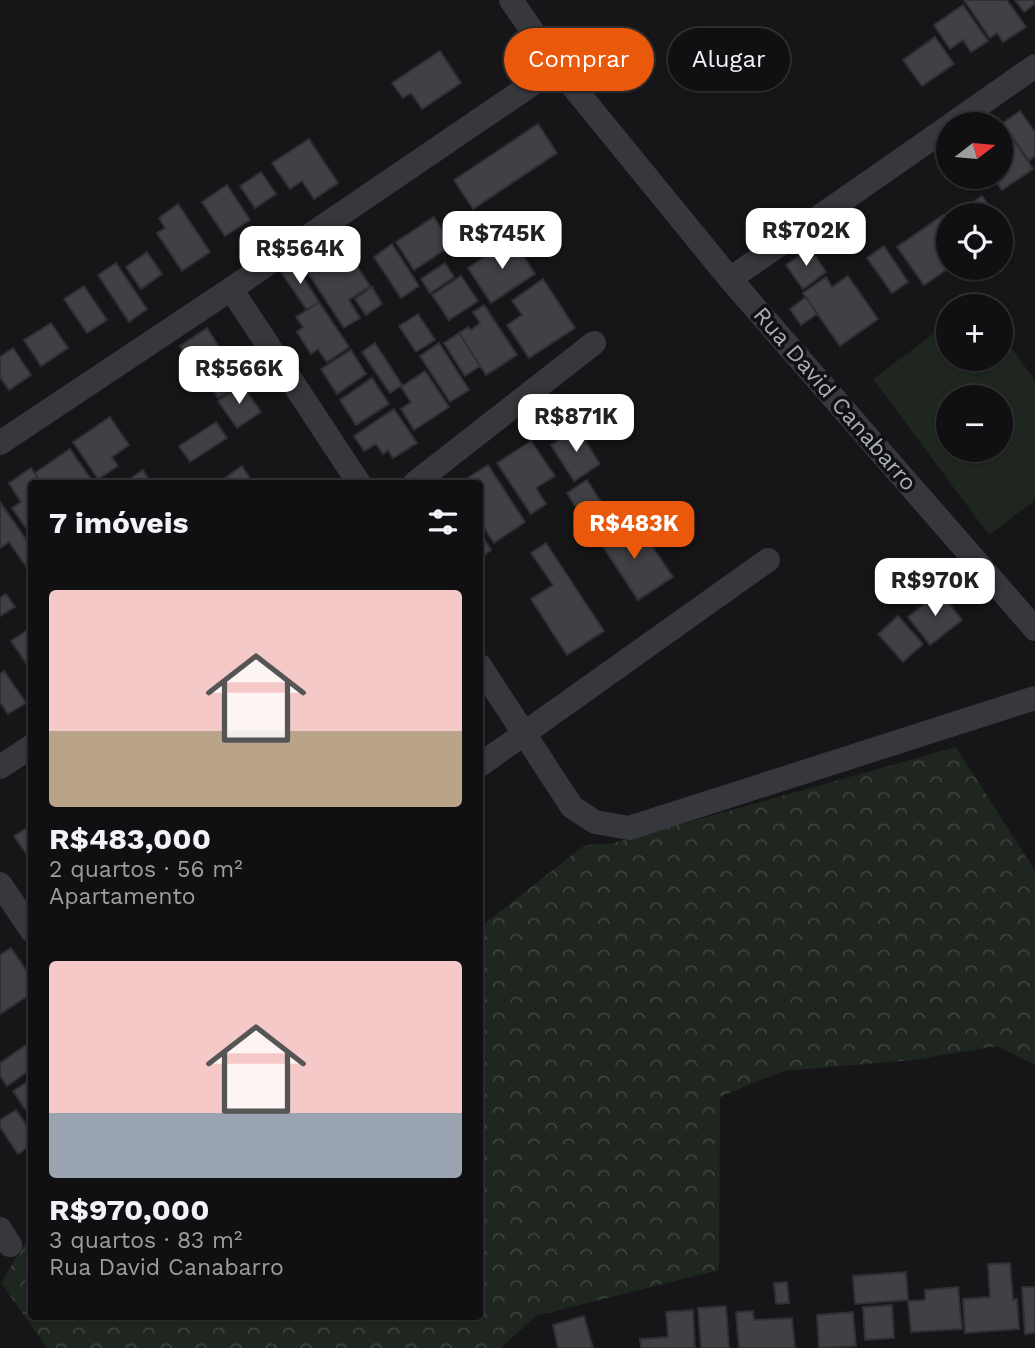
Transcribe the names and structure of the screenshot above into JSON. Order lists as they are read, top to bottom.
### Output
{
  "streets": {
    "street": ["Rua David Canabarro"]
  },
  "north": "right",
  "page": {
    "chip": ["Comprar", "Alugar"],
    "map_buttons": ["+", "−"],
    "price": [
      "R$702K",
      "R$745K",
      "R$564K",
      "R$566K",
      "R$871K",
      "R$483K",
      "R$970K"
    ],
    "heading": "7 imóveis",
    "list": [
      {
        "name": "R$483,000",
        "note": "2 quartos · 56 m² · Apartamento"
      },
      {
        "name": "R$970,000",
        "note": "3 quartos · 83 m² · Rua David Canabarro"
      }
    ]
  }
}
